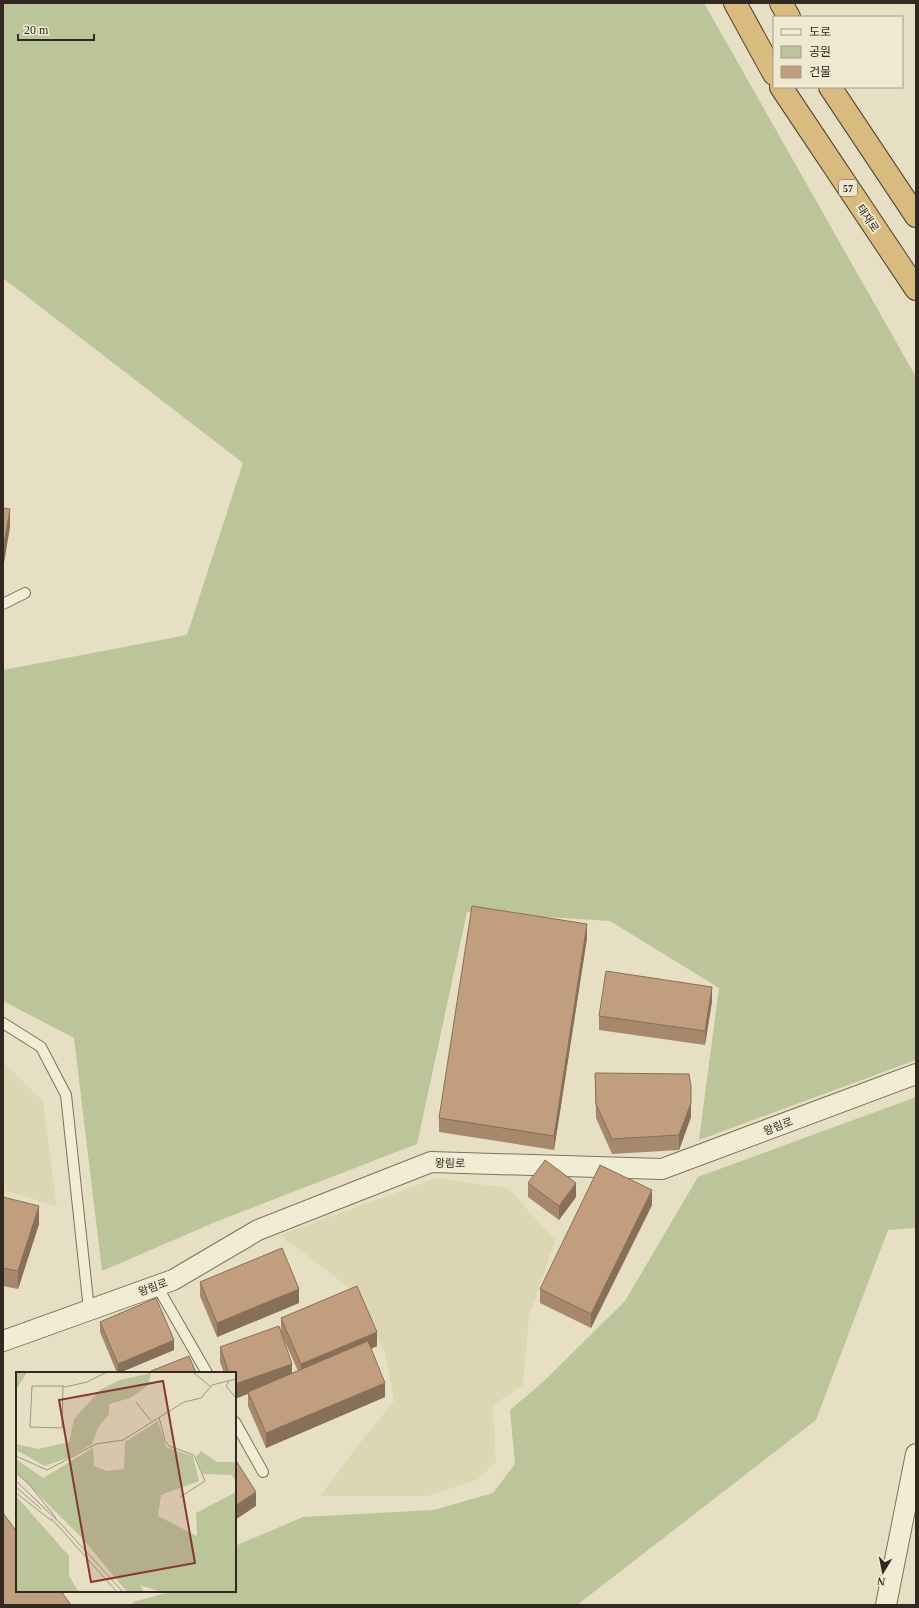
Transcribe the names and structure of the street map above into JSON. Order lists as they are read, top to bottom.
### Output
{
  "streets": {
    "highway": ["57", "태재로"],
    "street": ["왕림로"]
  },
  "legend": ["도로", "공원", "건물"],
  "scale_bar": "20 m",
  "north": "bottom"
}
